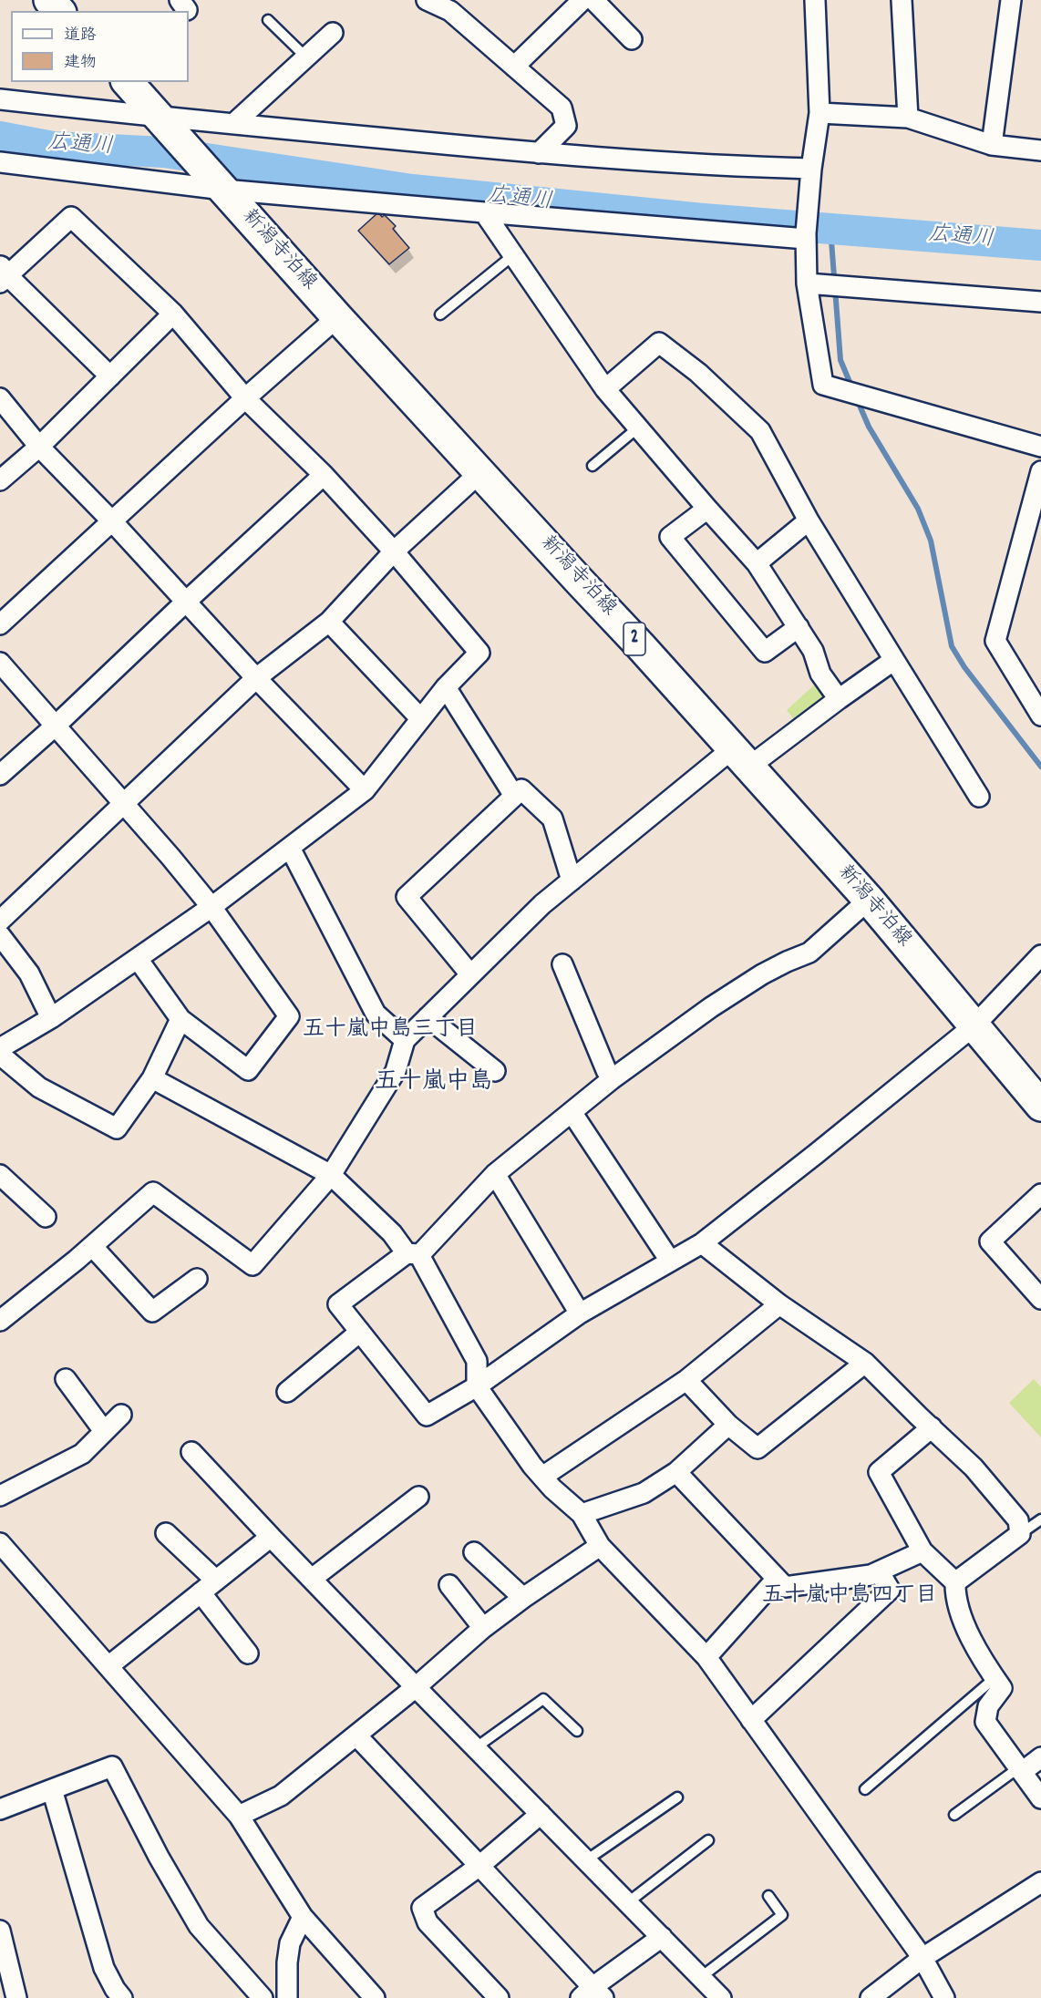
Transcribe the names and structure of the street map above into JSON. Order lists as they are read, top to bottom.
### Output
{
  "streets": {
    "main road": ["新潟寺泊線", "2"]
  },
  "districts": ["五十嵐中島三丁目", "五十嵐中島", "五十嵐中島四丁目"],
  "water": ["広通川"],
  "legend": ["道路", "建物"]
}
